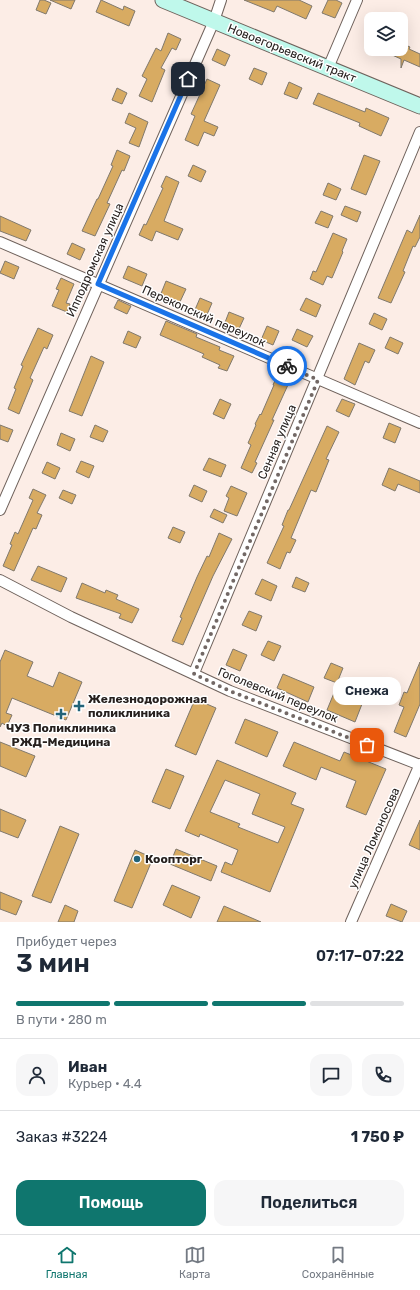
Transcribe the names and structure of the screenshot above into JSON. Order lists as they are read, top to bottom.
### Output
{
  "streets": {
    "main road": ["Новоегорьевский тракт"],
    "street": [
      "Ипподромская улица",
      "Перекопский переулок",
      "Сенная улица",
      "Гоголевский переулок",
      "улица Ломоносова"
    ]
  },
  "crossings": [
    ["Новоегорьевский тракт", "Ипподромская улица"],
    ["Ипподромская улица", "Перекопский переулок"],
    ["Перекопский переулок", "Сенная улица"],
    ["Сенная улица", "Гоголевский переулок"],
    ["Гоголевский переулок", "улица Ломоносова"]
  ],
  "places": {
    "health": ["Железнодорожная поликлиника", "ЧУЗ Поликлиника РЖД-Медицина"],
    "other": ["Снежа", "Коопторг"]
  },
  "page": {
    "bubble": "Снежа",
    "heading": ["3 мин", "Прибудет через", "07:17–07:22"],
    "panel": [
      "Иван",
      "Курьер · 4.4",
      "Заказ #3224",
      "1 750 ₽"
    ],
    "bar": "В пути · 280 m",
    "buttons": ["Помощь", "Поделиться"],
    "tabs": ["Главная", "Карта", "Сохранённые"]
  }
}
